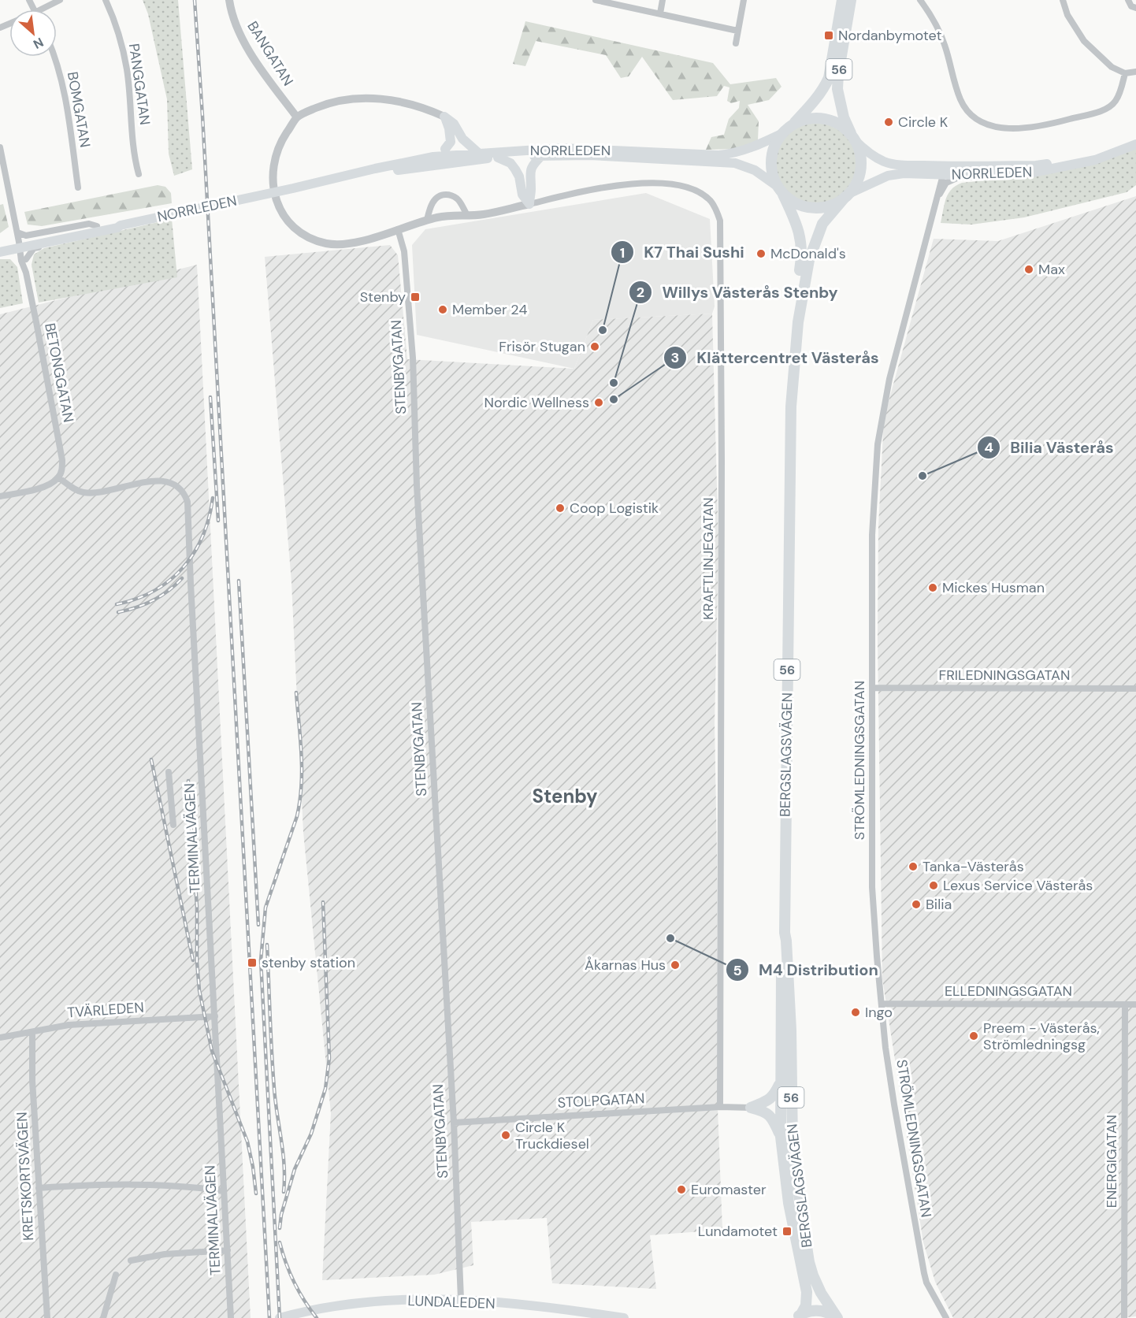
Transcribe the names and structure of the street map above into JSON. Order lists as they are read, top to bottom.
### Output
{
  "streets": {
    "highway": ["56", "BERGSLAGSVÄGEN"],
    "main road": ["NORRLEDEN", "LUNDALEDEN"],
    "street": [
      "BANGATAN",
      "PANGGATAN",
      "BOMGATAN",
      "STENBYGATAN",
      "BETONGGATAN",
      "KRAFTLINJEGATAN",
      "FRILEDNINGSGATAN",
      "STRÖMLEDNINGSGATAN",
      "TERMINALVÄGEN",
      "ELLEDNINGSGATAN",
      "TVÄRLEDEN",
      "STOLPGATAN",
      "ENERGIGATAN",
      "KRETSKORTSVÄGEN"
    ]
  },
  "crossings": [
    ["56", "NORRLEDEN"],
    ["56", "BERGSLAGSVÄGEN"],
    ["NORRLEDEN", "BETONGGATAN"],
    ["NORRLEDEN", "BERGSLAGSVÄGEN"],
    ["NORRLEDEN", "STRÖMLEDNINGSGATAN"],
    ["STENBYGATAN", "STOLPGATAN"],
    ["STENBYGATAN", "LUNDALEDEN"],
    ["BETONGGATAN", "TERMINALVÄGEN"],
    ["KRAFTLINJEGATAN", "STOLPGATAN"],
    ["FRILEDNINGSGATAN", "STRÖMLEDNINGSGATAN"],
    ["STRÖMLEDNINGSGATAN", "ELLEDNINGSGATAN"],
    ["TERMINALVÄGEN", "TVÄRLEDEN"],
    ["ELLEDNINGSGATAN", "ENERGIGATAN"],
    ["TVÄRLEDEN", "KRETSKORTSVÄGEN"]
  ],
  "districts": ["Stenby"],
  "places": {
    "transit": [
      "Nordanbymotet",
      "Stenby",
      "stenby station",
      "Lundamotet"
    ],
    "other": [
      "Circle K",
      "McDonald's",
      "Max",
      "Member 24",
      "K7 Thai Sushi",
      "Frisör Stugan",
      "Willys Västerås Stenby",
      "Klättercentret Västerås",
      "Nordic Wellness",
      "Bilia Västerås",
      "Coop Logistik",
      "Mickes Husman",
      "Tanka-Västerås",
      "Lexus Service Västerås",
      "Bilia",
      "M4 Distribution",
      "Åkarnas Hus",
      "Ingo",
      "Preem - Västerås, Strömledningsg",
      "Circle K Truckdiesel",
      "Euromaster"
    ]
  },
  "north": "bottom right"
}
